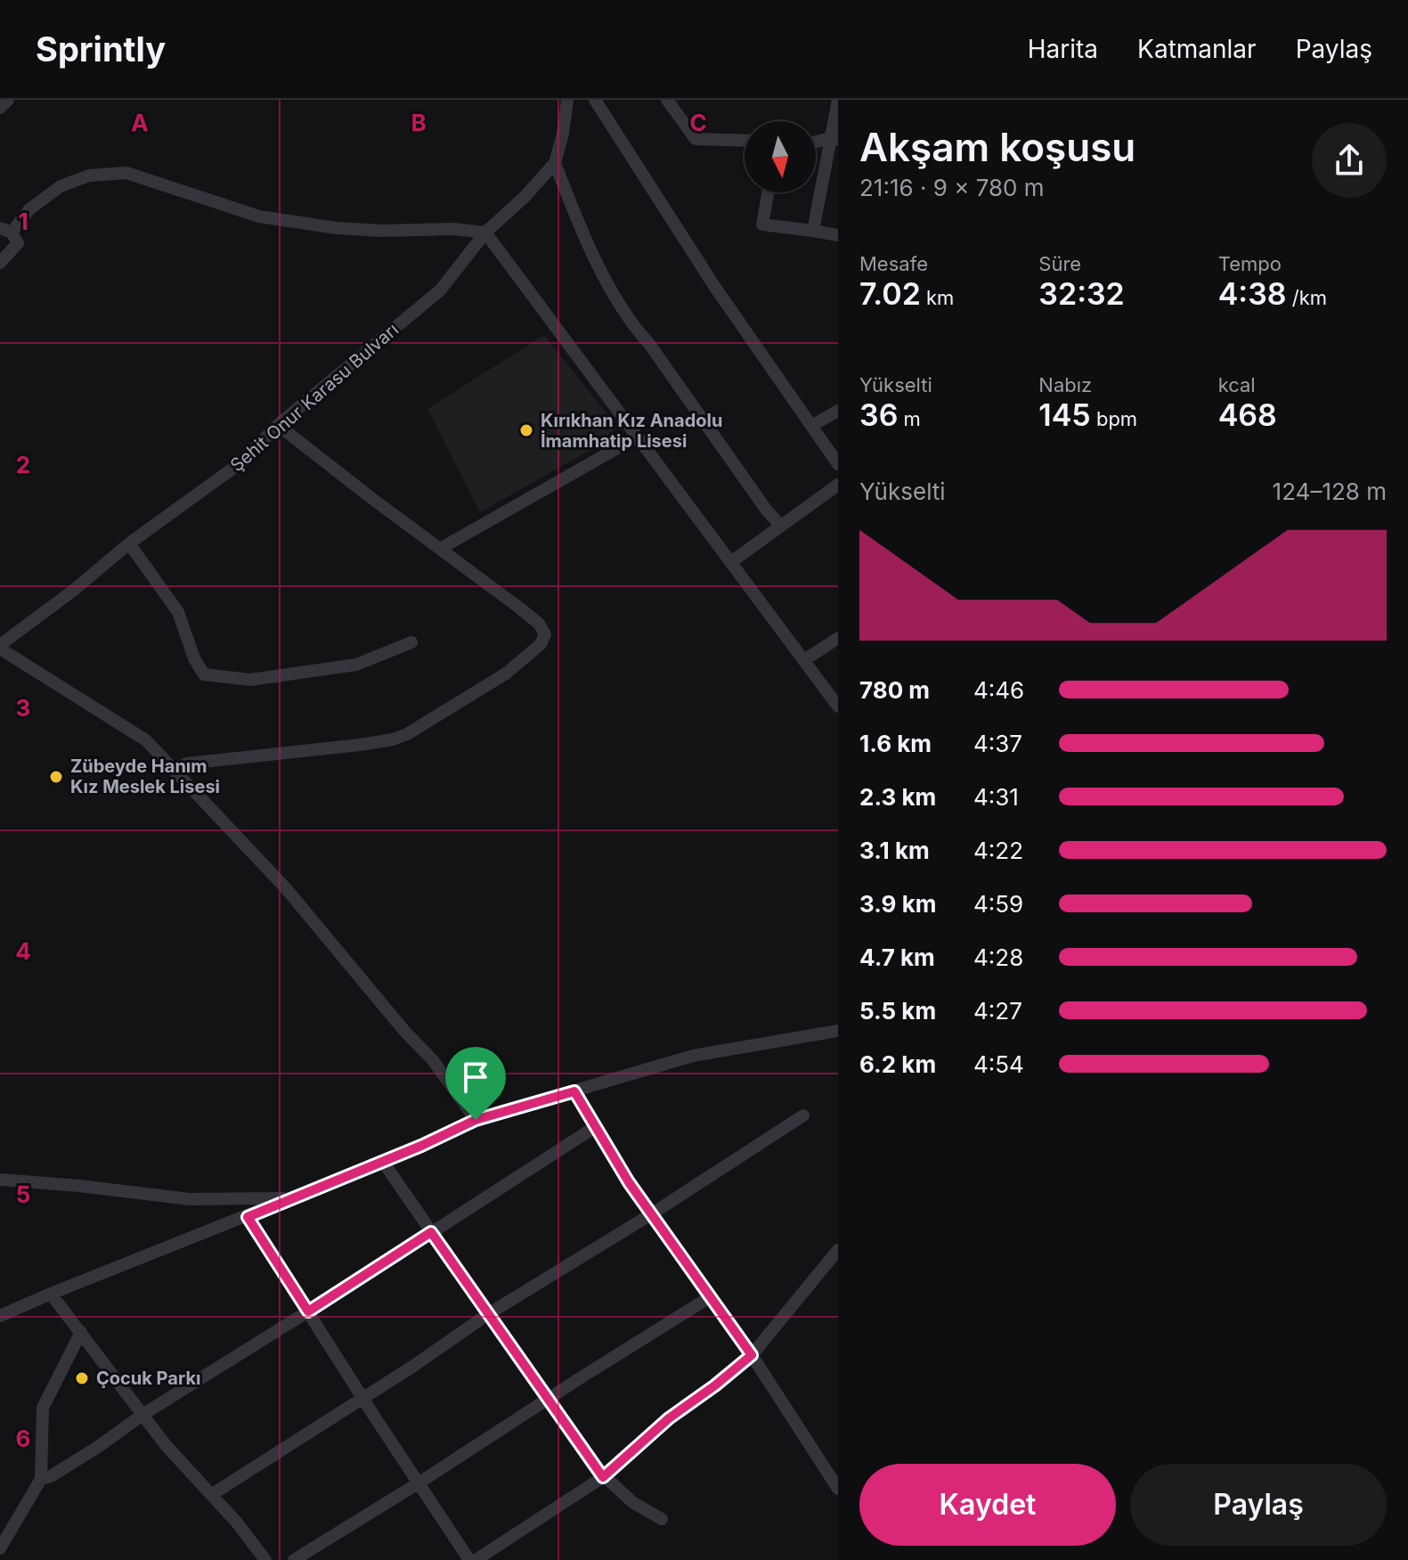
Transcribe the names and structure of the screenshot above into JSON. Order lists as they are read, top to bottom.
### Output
{
  "streets": {
    "street": ["Şehit Onur Karasu Bulvarı"]
  },
  "places": ["Kırıkhan Kız Anadolu İmamhatip Lisesi", "Zübeyde Hanım Kız Meslek Lisesi", "Çocuk Parkı"],
  "north": "bottom",
  "page": {
    "header": "Sprintly",
    "nav": ["Harita", "Katmanlar", "Paylaş"],
    "heading": ["Akşam koşusu", "21:16 · 9 × 780 m"],
    "stats": [
      ["Mesafe", "7.02 km"],
      ["Süre", "32:32"],
      ["Tempo", "4:38 /km"],
      ["Yükselti", "36 m"],
      ["Nabız", "145 bpm"],
      ["kcal", "468"]
    ],
    "chart": ["Yükselti", "124–128 m"],
    "list": [
      {
        "name": "780 m",
        "note": "4:46"
      },
      {
        "name": "1.6 km",
        "note": "4:37"
      },
      {
        "name": "2.3 km",
        "note": "4:31"
      },
      {
        "name": "3.1 km",
        "note": "4:22"
      },
      {
        "name": "3.9 km",
        "note": "4:59"
      },
      {
        "name": "4.7 km",
        "note": "4:28"
      },
      {
        "name": "5.5 km",
        "note": "4:27"
      },
      {
        "name": "6.2 km",
        "note": "4:54"
      }
    ],
    "buttons": ["Kaydet", "Paylaş"]
  },
  "grid": {
    "columns": ["A", "B", "C"],
    "rows": [
      "1",
      "2",
      "3",
      "4",
      "5",
      "6"
    ]
  }
}
